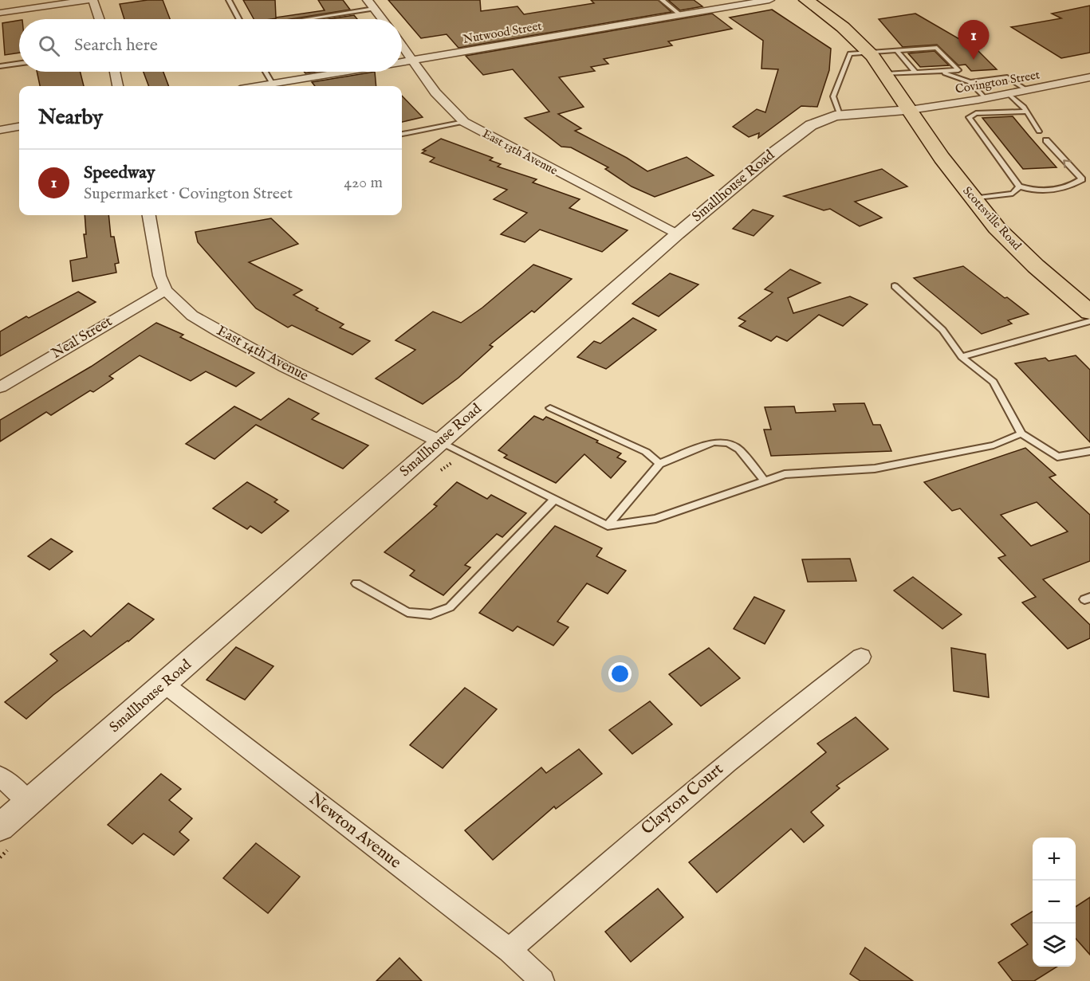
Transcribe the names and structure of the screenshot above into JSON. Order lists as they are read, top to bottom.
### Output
{
  "streets": {
    "main road": ["Scottsville Road"],
    "street": [
      "Nutwood Street",
      "Covington Street",
      "East 13th Avenue",
      "Smallhouse Road",
      "Neal Street",
      "East 14th Avenue",
      "Clayton Court",
      "Newton Avenue"
    ]
  },
  "crossings": [
    ["Nutwood Street", "East 13th Avenue"],
    ["Covington Street", "Smallhouse Road"],
    ["Covington Street", "Scottsville Road"],
    ["East 13th Avenue", "Smallhouse Road"],
    ["Smallhouse Road", "Scottsville Road"],
    ["Smallhouse Road", "East 14th Avenue"],
    ["Smallhouse Road", "Newton Avenue"],
    ["Neal Street", "East 14th Avenue"],
    ["Clayton Court", "Newton Avenue"]
  ],
  "page": {
    "search": "Search here",
    "pins": "1",
    "heading": "Nearby",
    "list": [
      {
        "mark": "1",
        "name": "Speedway",
        "note": "Supermarket · Covington Street",
        "value": "420 m"
      }
    ],
    "map_buttons": ["+", "−"]
  }
}
